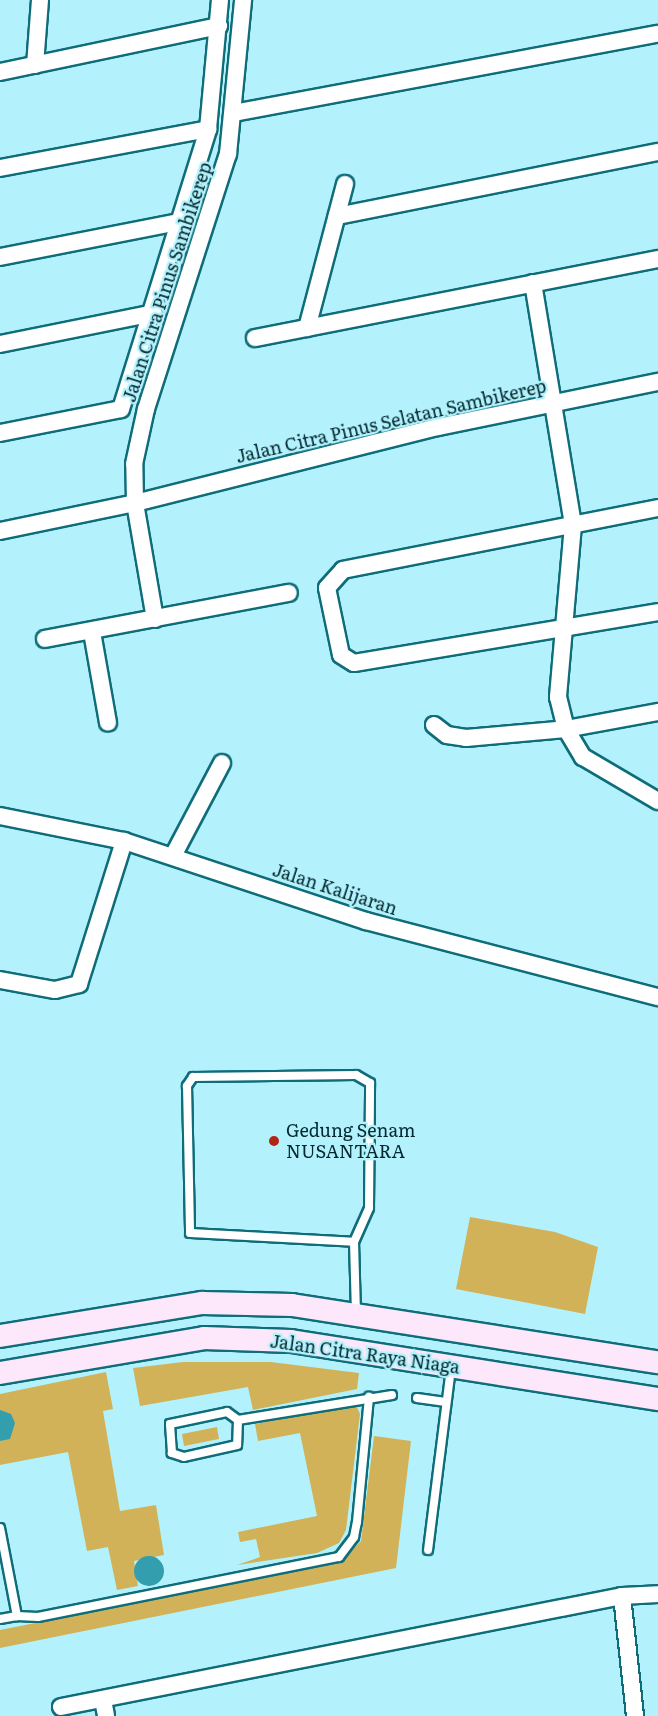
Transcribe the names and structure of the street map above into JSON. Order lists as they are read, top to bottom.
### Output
{
  "streets": {
    "street": [
      "Jalan Citra Pinus Sambikerep",
      "Jalan Citra Pinus Selatan Sambikerep",
      "Jalan Kalijaran",
      "Jalan Citra Raya Niaga"
    ]
  },
  "crossings": [
    ["Jalan Citra Pinus Sambikerep", "Jalan Citra Pinus Selatan Sambikerep"]
  ],
  "places": ["Gedung Senam NUSANTARA"]
}
